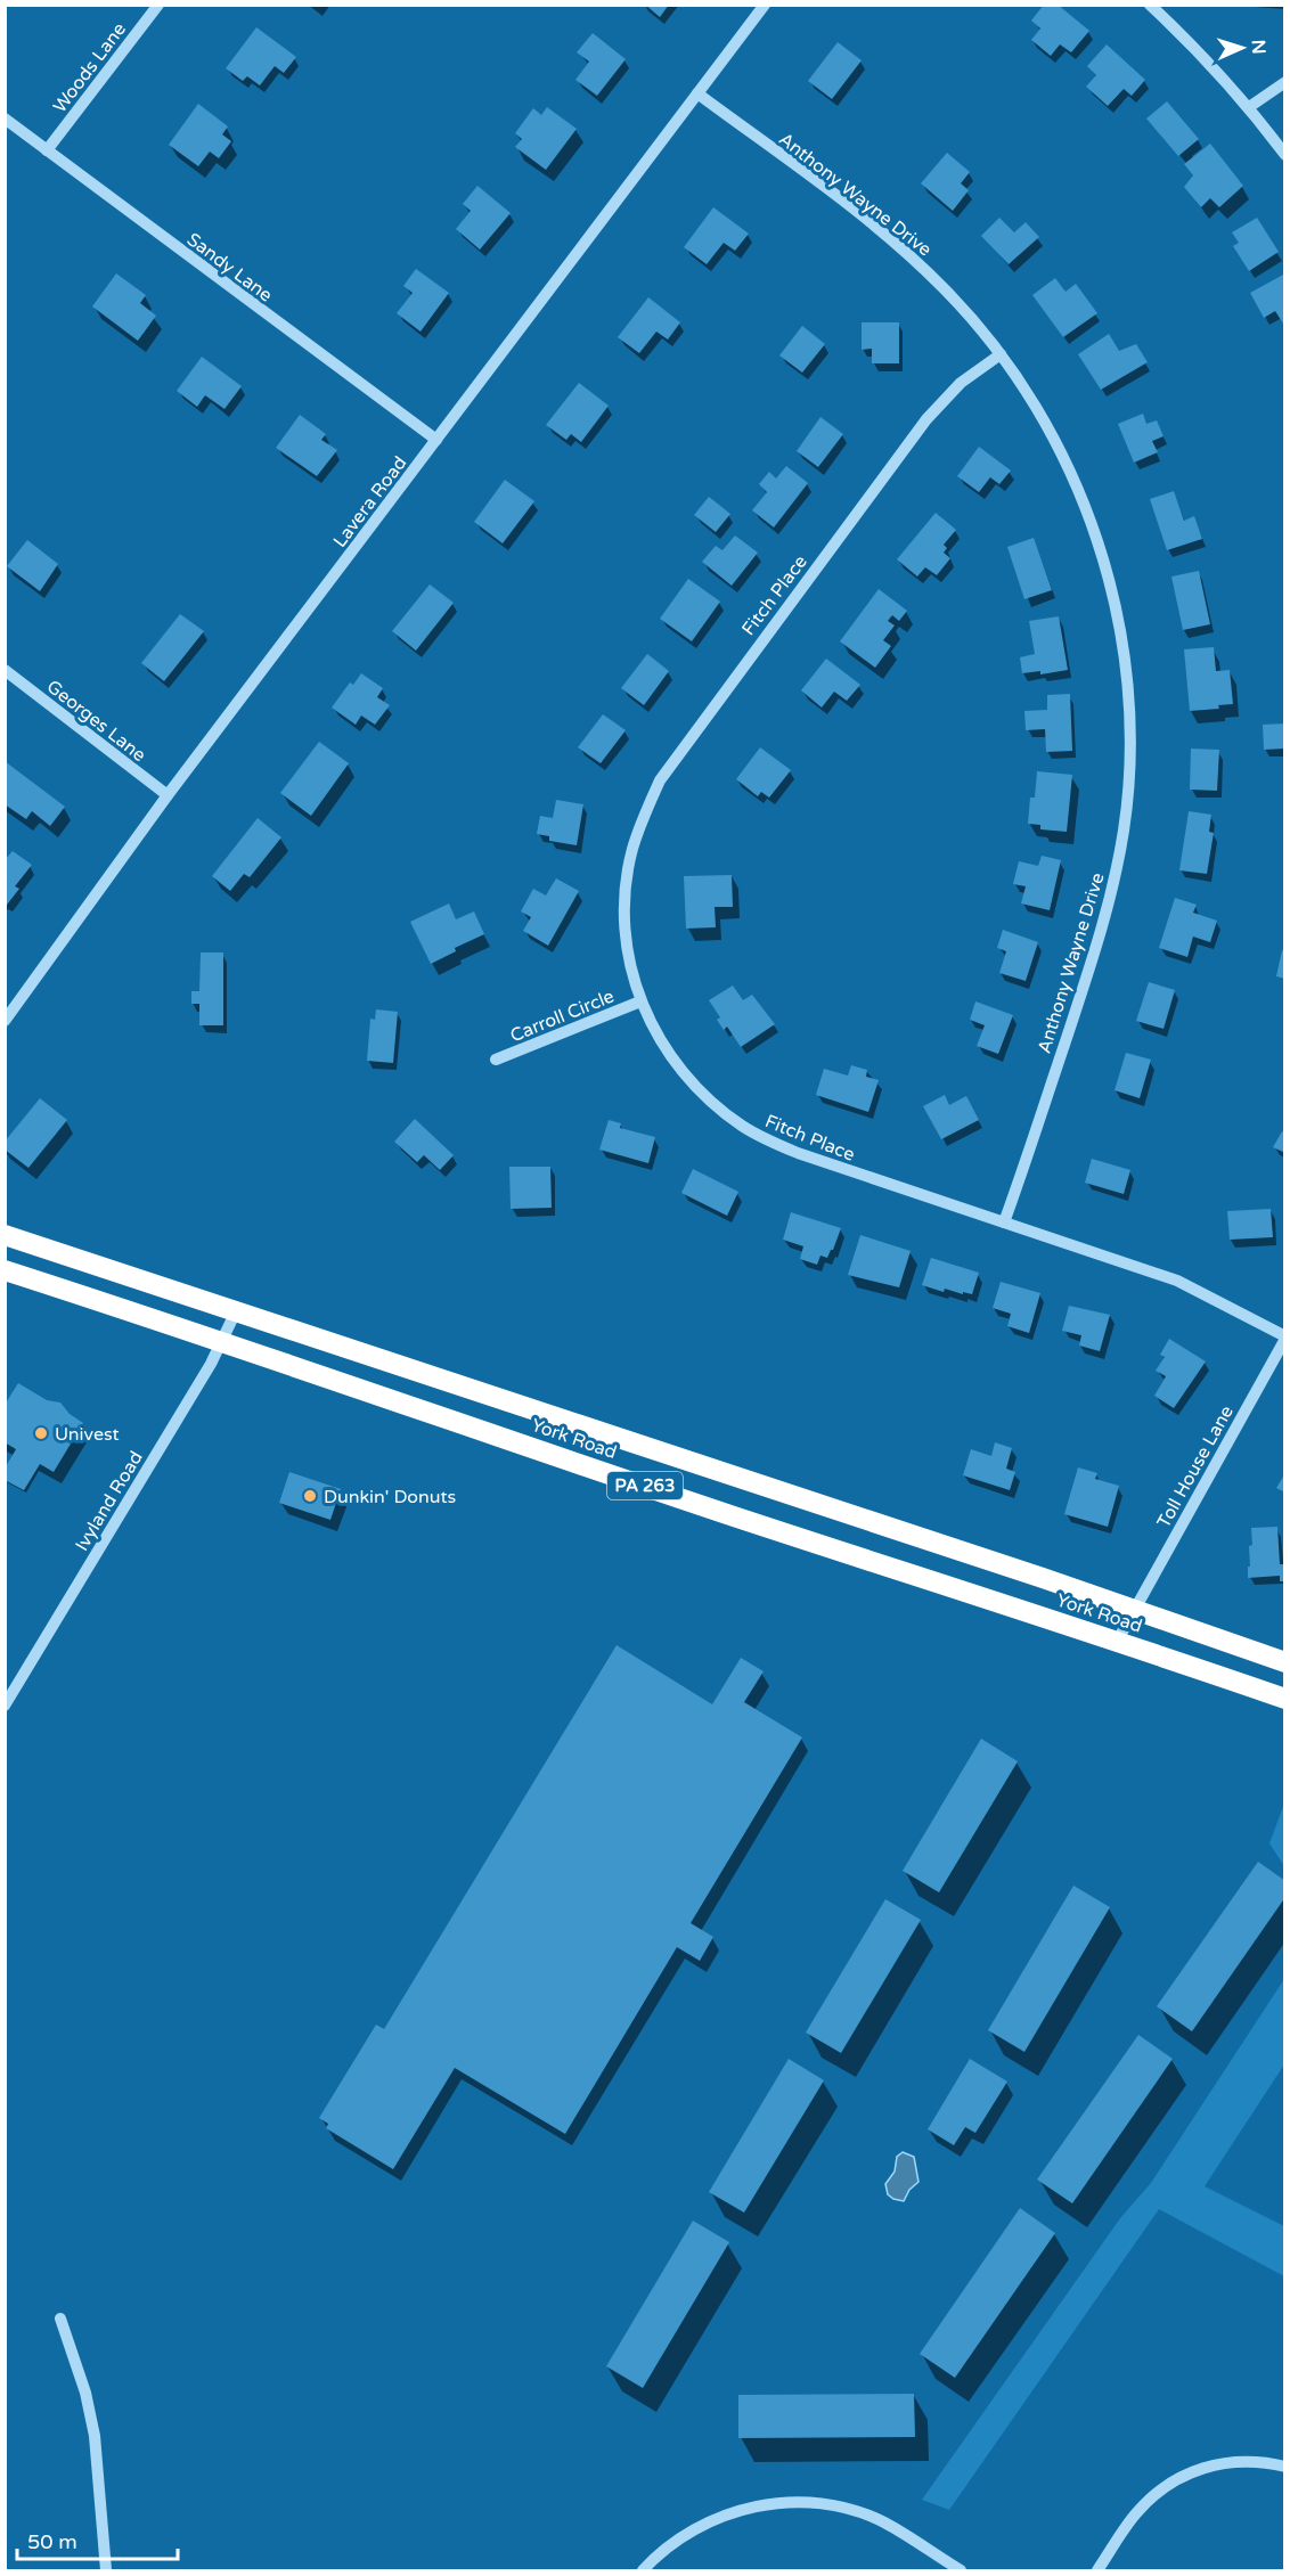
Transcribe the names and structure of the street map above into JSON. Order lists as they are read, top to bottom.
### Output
{
  "streets": {
    "highway": ["York Road", "PA 263"],
    "street": [
      "Woods Lane",
      "Anthony Wayne Drive",
      "Sandy Lane",
      "Lavera Road",
      "Fitch Place",
      "Georges Lane",
      "Carroll Circle",
      "Toll House Lane",
      "Ivyland Road"
    ]
  },
  "crossings": [
    ["Woods Lane", "Sandy Lane"],
    ["Anthony Wayne Drive", "Lavera Road"],
    ["Anthony Wayne Drive", "Fitch Place"],
    ["Sandy Lane", "Lavera Road"],
    ["Lavera Road", "Georges Lane"],
    ["Fitch Place", "Carroll Circle"],
    ["Fitch Place", "Toll House Lane"],
    ["York Road", "Toll House Lane"],
    ["York Road", "Ivyland Road"]
  ],
  "places": ["Univest", "Dunkin' Donuts"],
  "scale_bar": "50 m",
  "north": "right"
}
